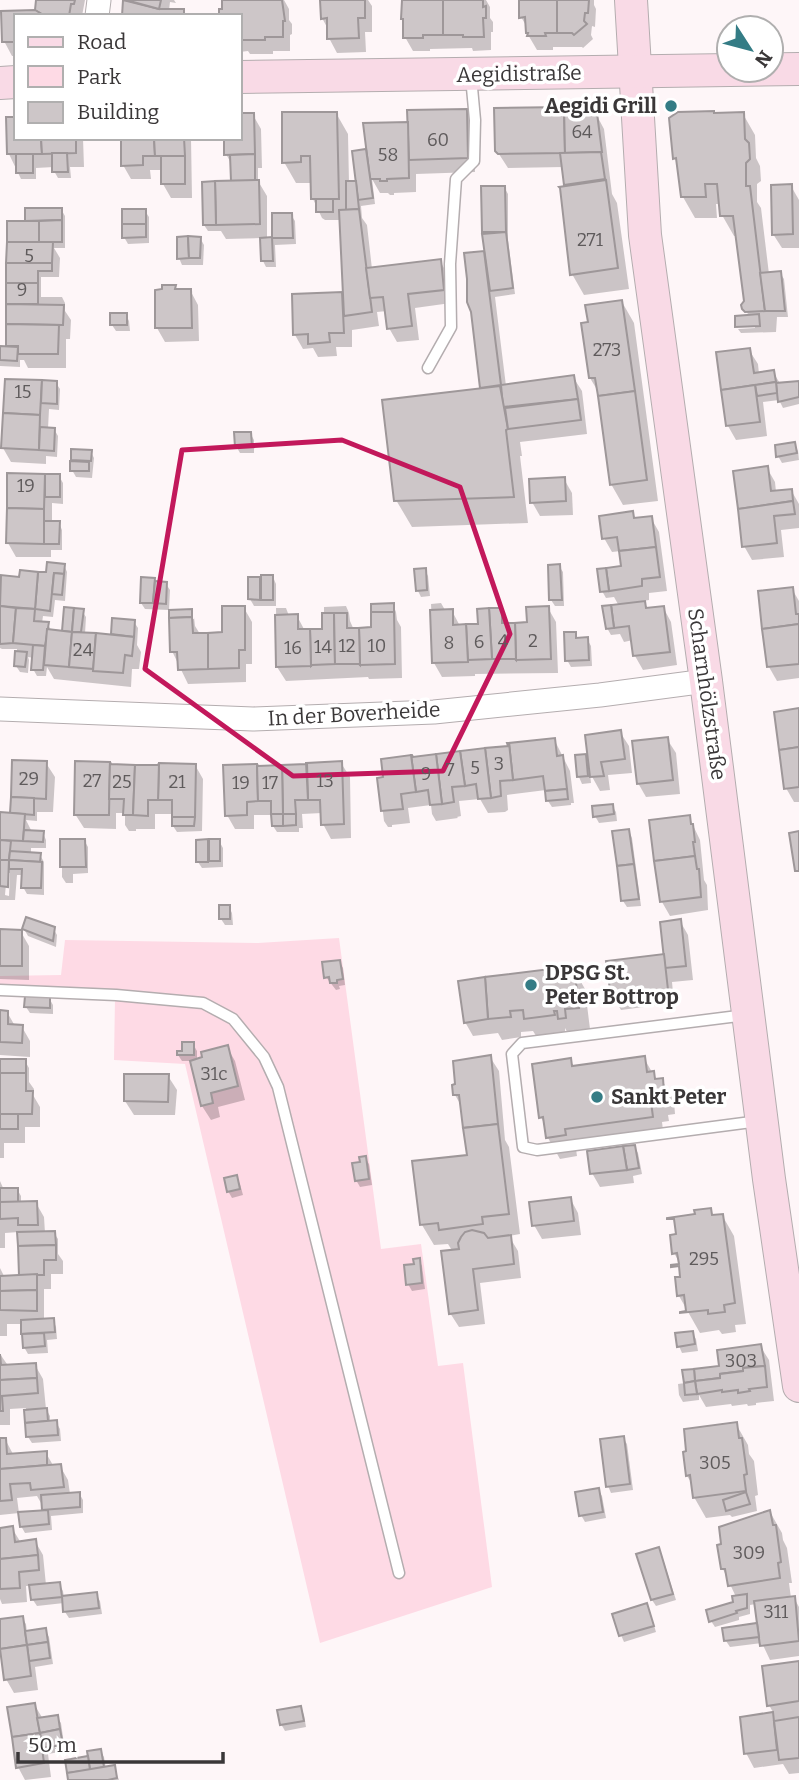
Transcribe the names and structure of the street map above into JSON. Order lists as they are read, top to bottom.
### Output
{
  "streets": {
    "main road": ["Aegidistraße", "Scharnhölzstraße"],
    "street": ["In der Boverheide"]
  },
  "crossings": [
    ["Aegidistraße", "Scharnhölzstraße"],
    ["Scharnhölzstraße", "In der Boverheide"]
  ],
  "places": ["Aegidi Grill", "DPSG St. Peter Bottrop", "Sankt Peter"],
  "house_numbers": [
    "64",
    "60",
    "58",
    "271",
    "5",
    "9",
    "273",
    "15",
    "19",
    "4",
    "2",
    "6",
    "8",
    "12",
    "10",
    "14",
    "16",
    "24",
    "3",
    "5",
    "7",
    "9",
    "29",
    "27",
    "13",
    "25",
    "21",
    "19",
    "17",
    "31c",
    "295",
    "303",
    "305",
    "309",
    "311"
  ],
  "legend": ["Road", "Park", "Building"],
  "scale_bar": "50 m",
  "north": "bottom right"
}
